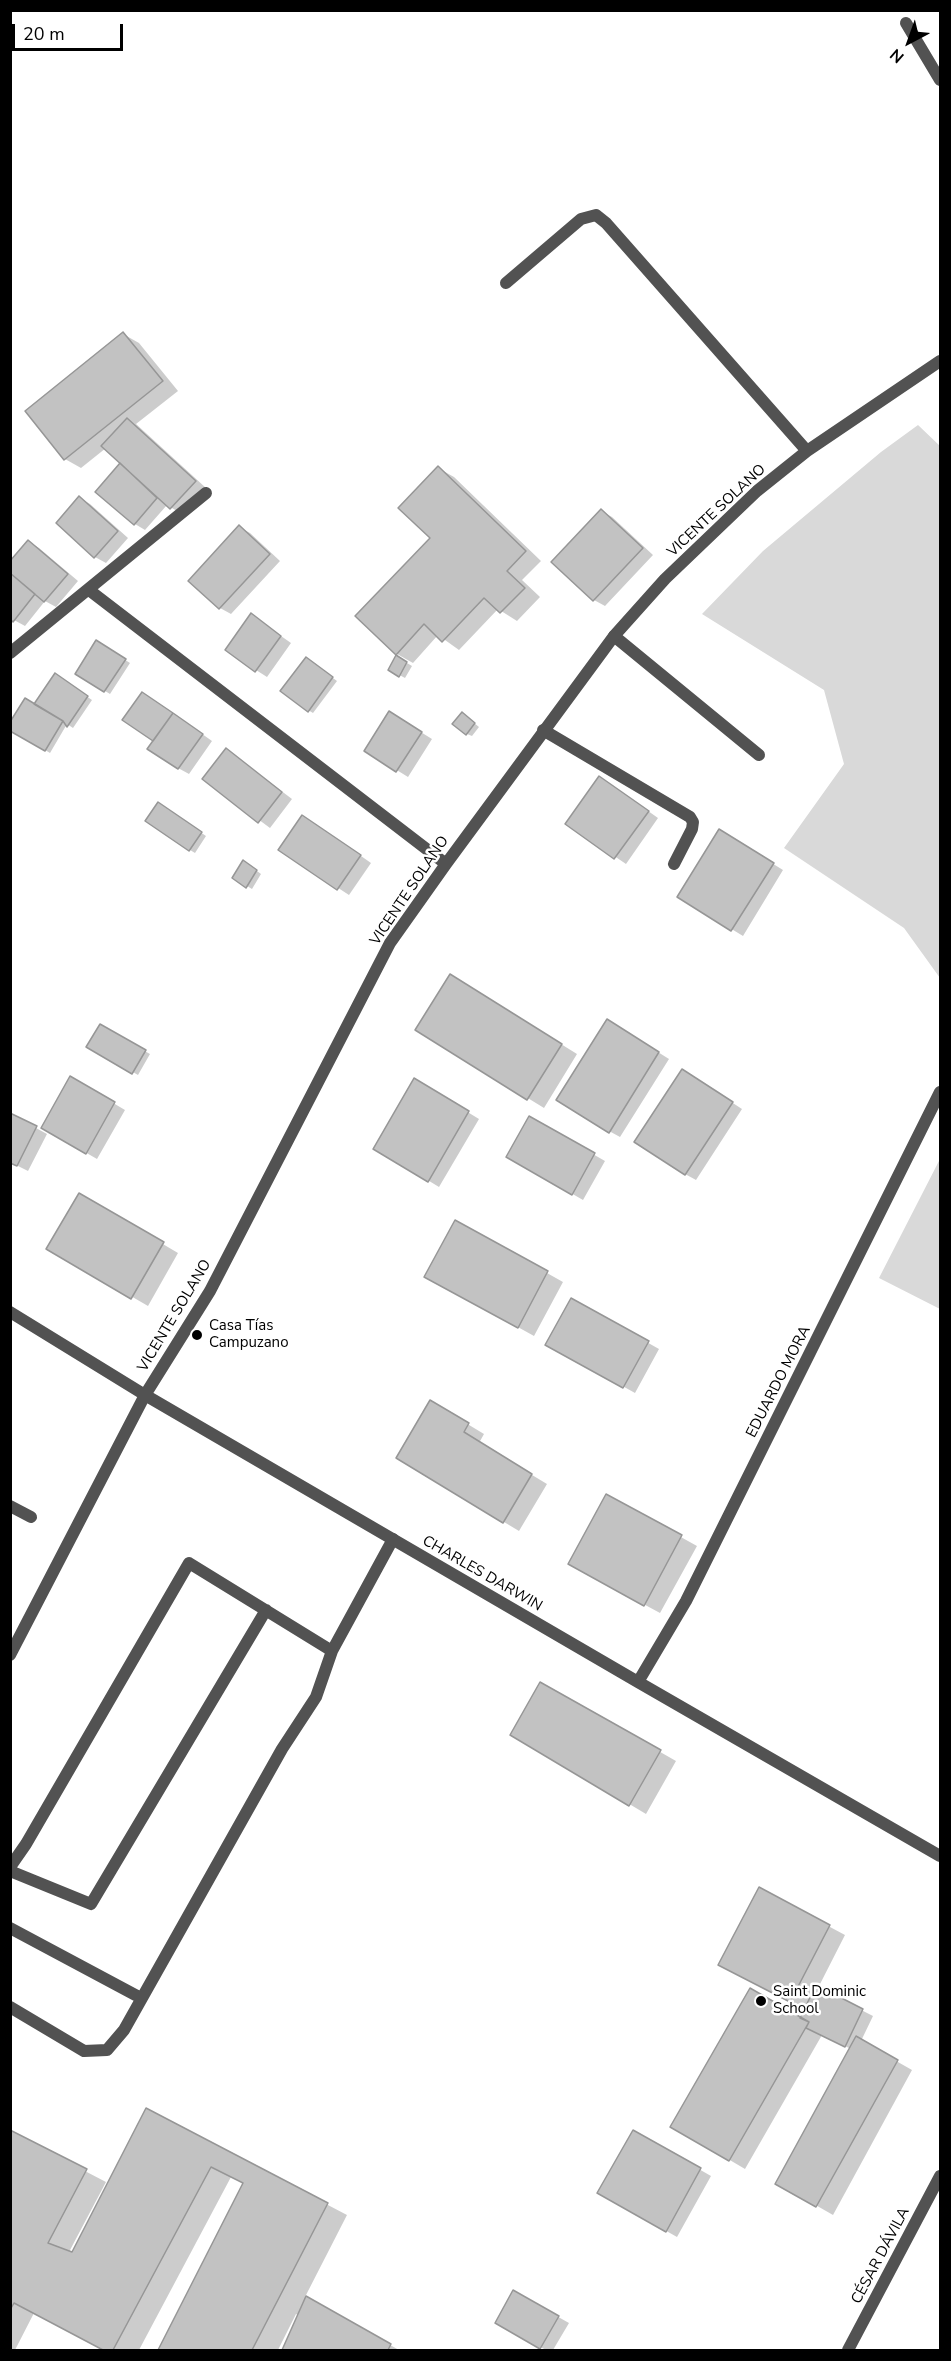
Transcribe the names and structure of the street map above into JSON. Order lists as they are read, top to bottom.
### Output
{
  "streets": {
    "street": [
      "VICENTE SOLANO",
      "EDUARDO MORA",
      "CHARLES DARWIN",
      "CÉSAR DÁVILA"
    ]
  },
  "crossings": [
    ["VICENTE SOLANO", "CHARLES DARWIN"],
    ["EDUARDO MORA", "CHARLES DARWIN"]
  ],
  "places": ["Casa Tías Campuzano", "Saint Dominic School"],
  "scale_bar": "20 m",
  "north": "bottom left"
}
